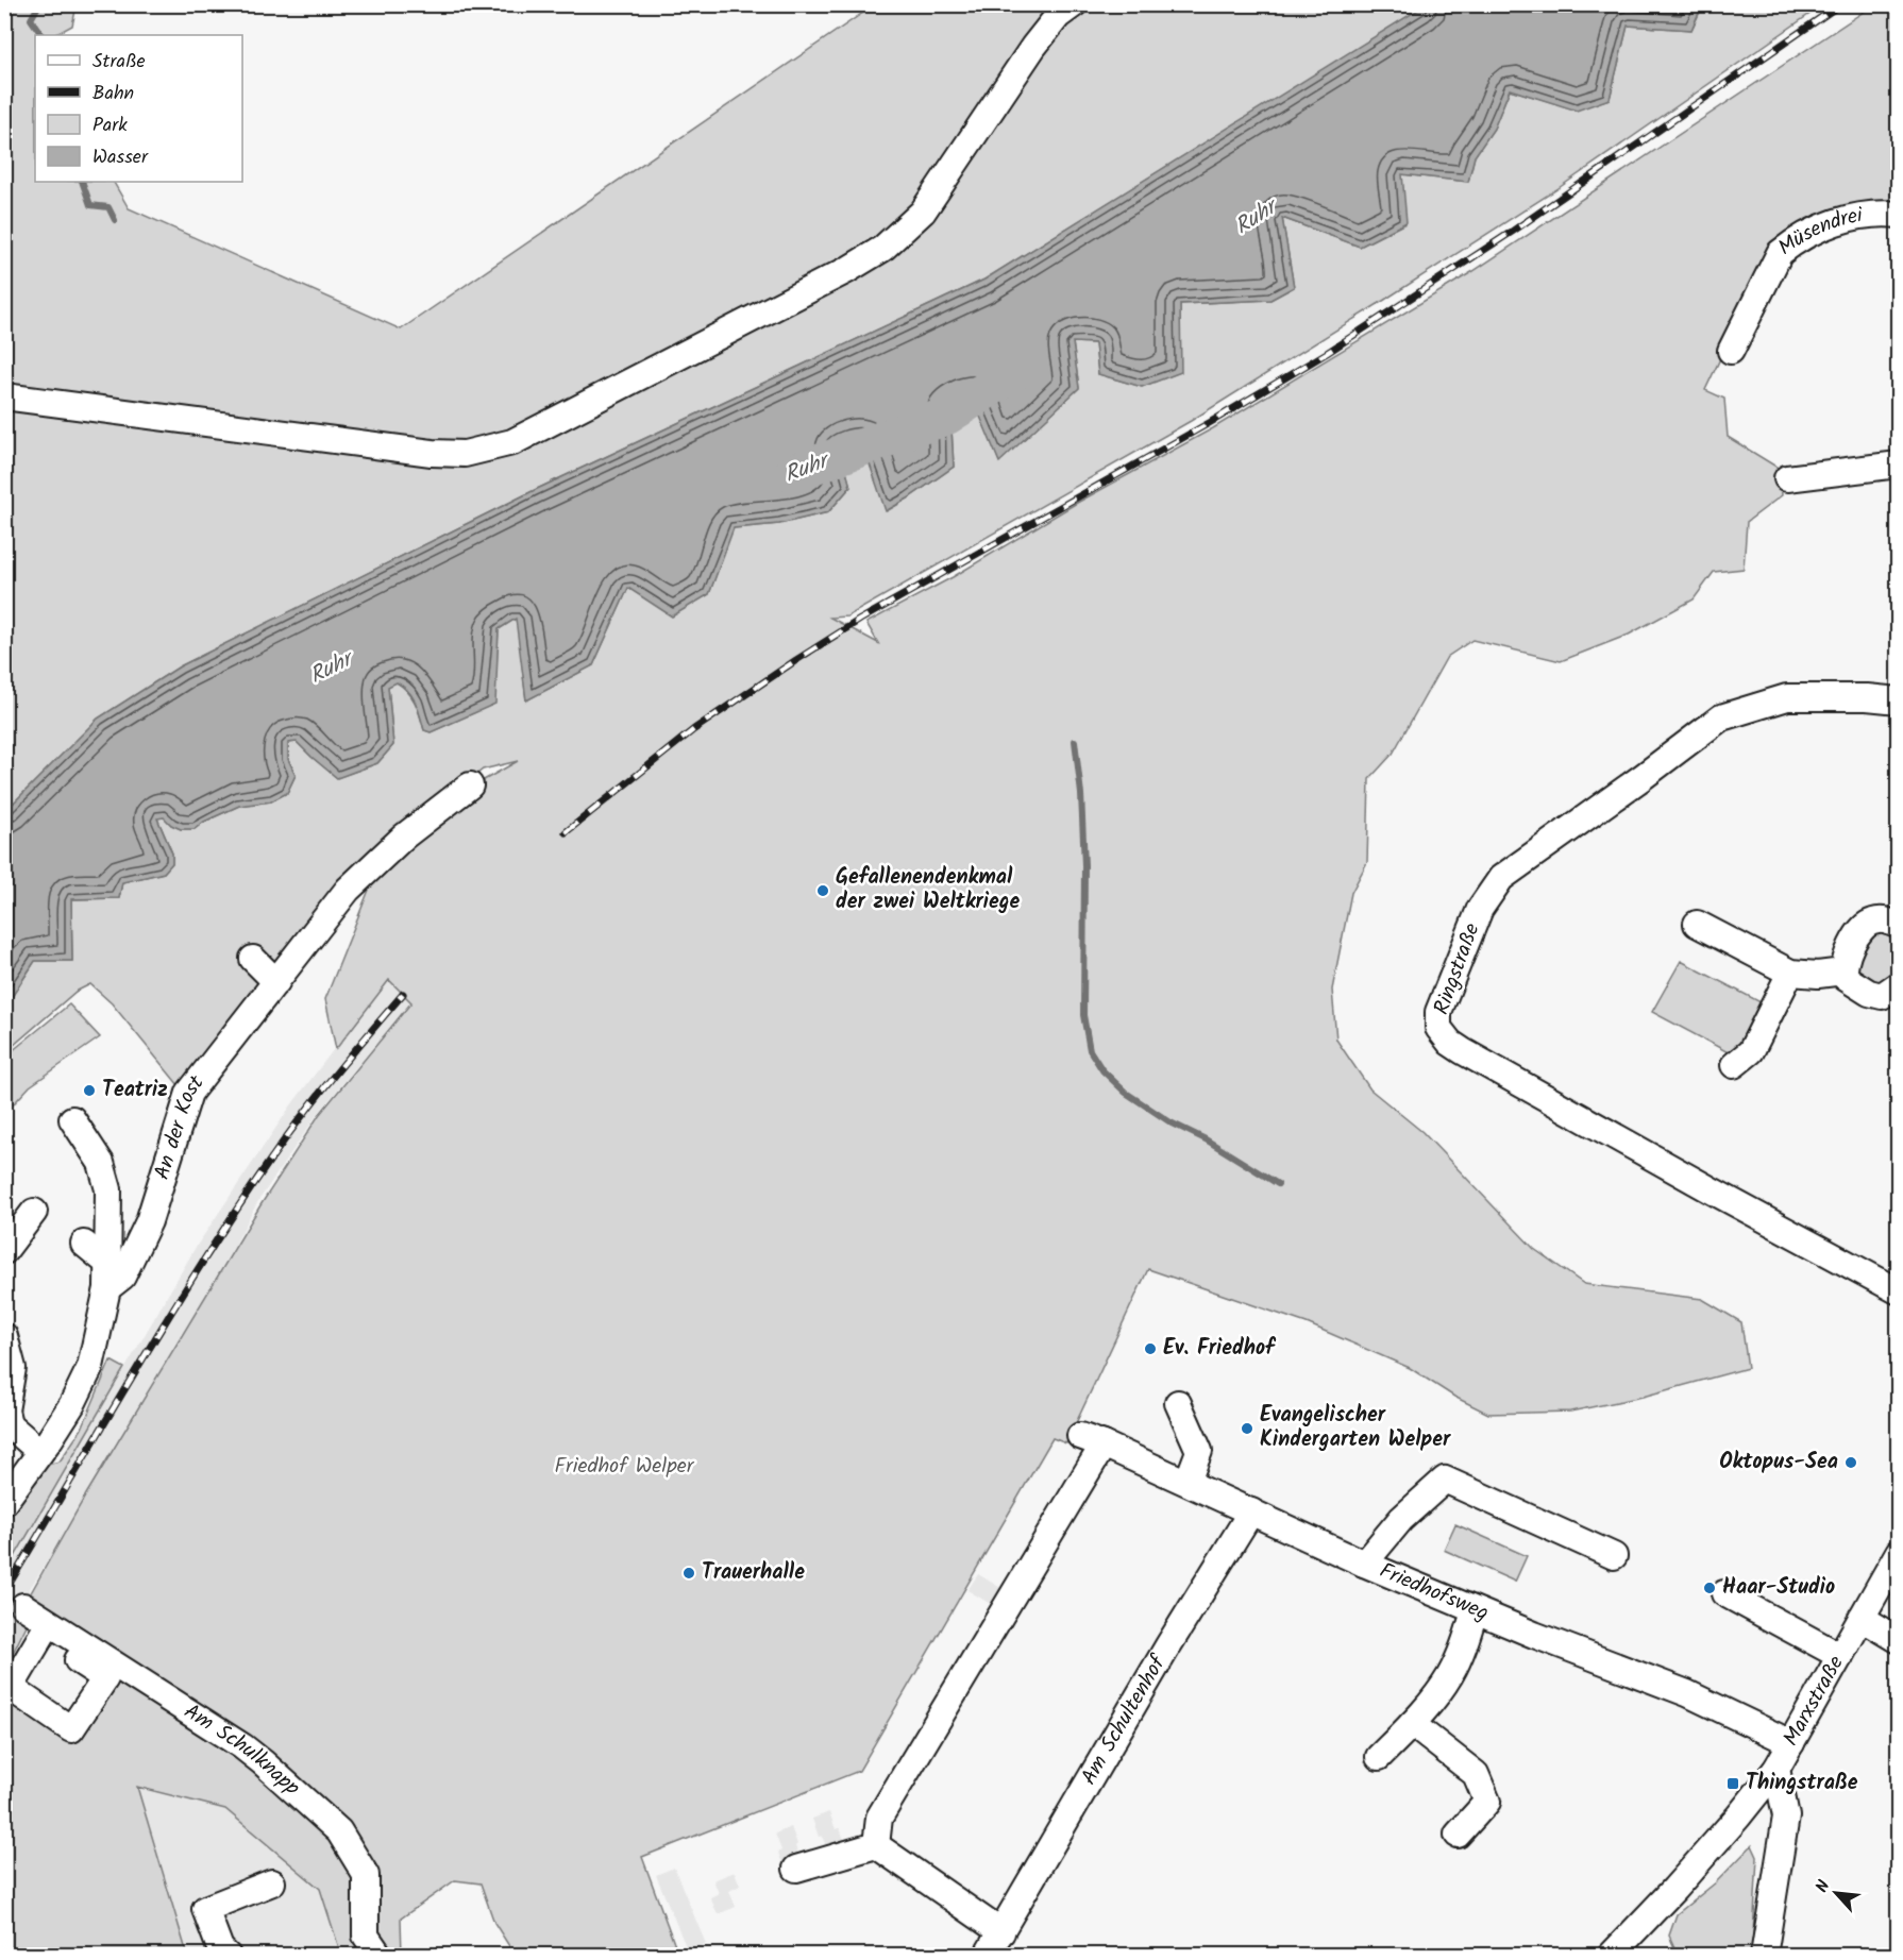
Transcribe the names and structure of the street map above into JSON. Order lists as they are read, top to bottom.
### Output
{
  "streets": {
    "street": [
      "Müsendrei",
      "Ringstraße",
      "An der Kost",
      "Friedhofsweg",
      "Marxstraße",
      "Am Schultenhof",
      "Am Schulknapp"
    ]
  },
  "crossings": [
    ["Friedhofsweg", "Marxstraße"],
    ["Friedhofsweg", "Am Schultenhof"]
  ],
  "water": ["Ruhr"],
  "parks": ["Friedhof Welper"],
  "places": {
    "other": [
      "Gefallenendenkmal der zwei Weltkriege",
      "Teatriz",
      "Ev. Friedhof",
      "Evangelischer Kindergarten Welper",
      "Oktopus-Sea",
      "Trauerhalle",
      "Haar-Studio"
    ],
    "transit": ["Thingstraße"]
  },
  "legend": [
    "Straße",
    "Bahn",
    "Park",
    "Wasser"
  ],
  "north": "top left"
}
